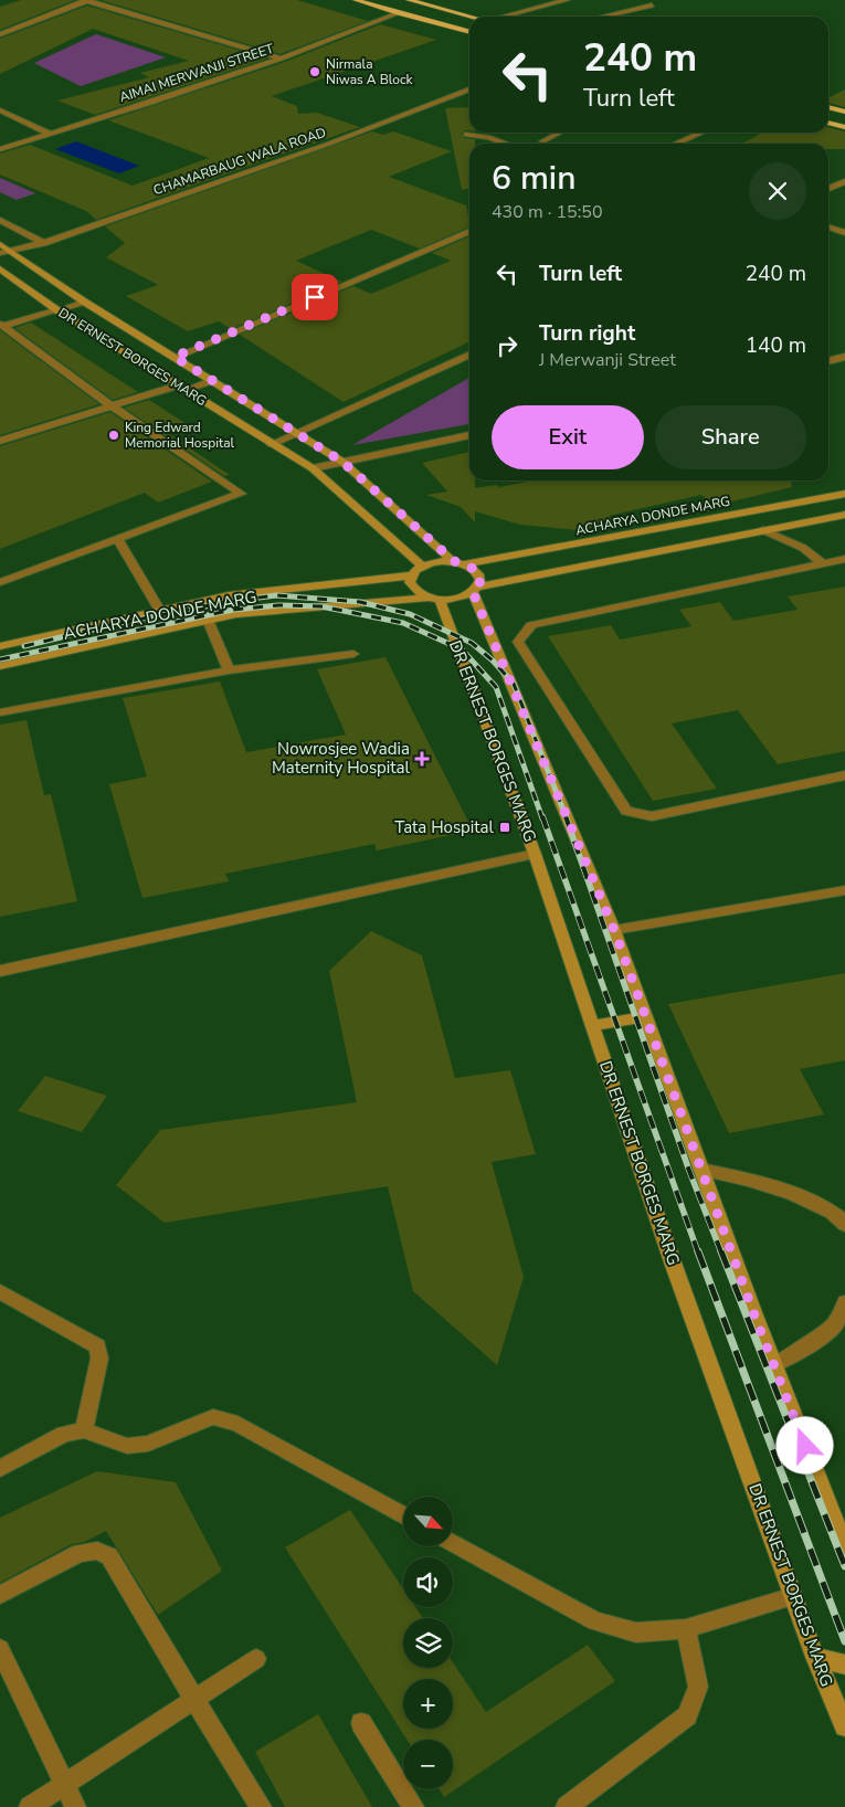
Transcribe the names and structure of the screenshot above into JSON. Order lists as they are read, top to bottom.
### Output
{
  "streets": {
    "main road": ["DR ERNEST BORGES MARG", "ACHARYA DONDE MARG"],
    "street": ["AIMAI MERWANJI STREET", "CHAMARBAUG WALA ROAD"]
  },
  "crossings": [
    ["CHAMARBAUG WALA ROAD", "DR ERNEST BORGES MARG"],
    ["DR ERNEST BORGES MARG", "ACHARYA DONDE MARG"]
  ],
  "places": {
    "other": ["Nirmala Niwas A Block", "King Edward Memorial Hospital"],
    "health": ["Nowrosjee Wadia Maternity Hospital"],
    "transit": ["Tata Hospital"]
  },
  "north": "bottom right",
  "page": {
    "turn": ["240 m", "Turn left"],
    "heading": ["6 min", "430 m · 15:50"],
    "list": [
      {
        "name": "Turn left",
        "value": "240 m"
      },
      {
        "name": "Turn right",
        "note": "J Merwanji Street",
        "value": "140 m"
      }
    ],
    "buttons": ["Exit", "Share"],
    "map_buttons": ["+", "−"]
  }
}
